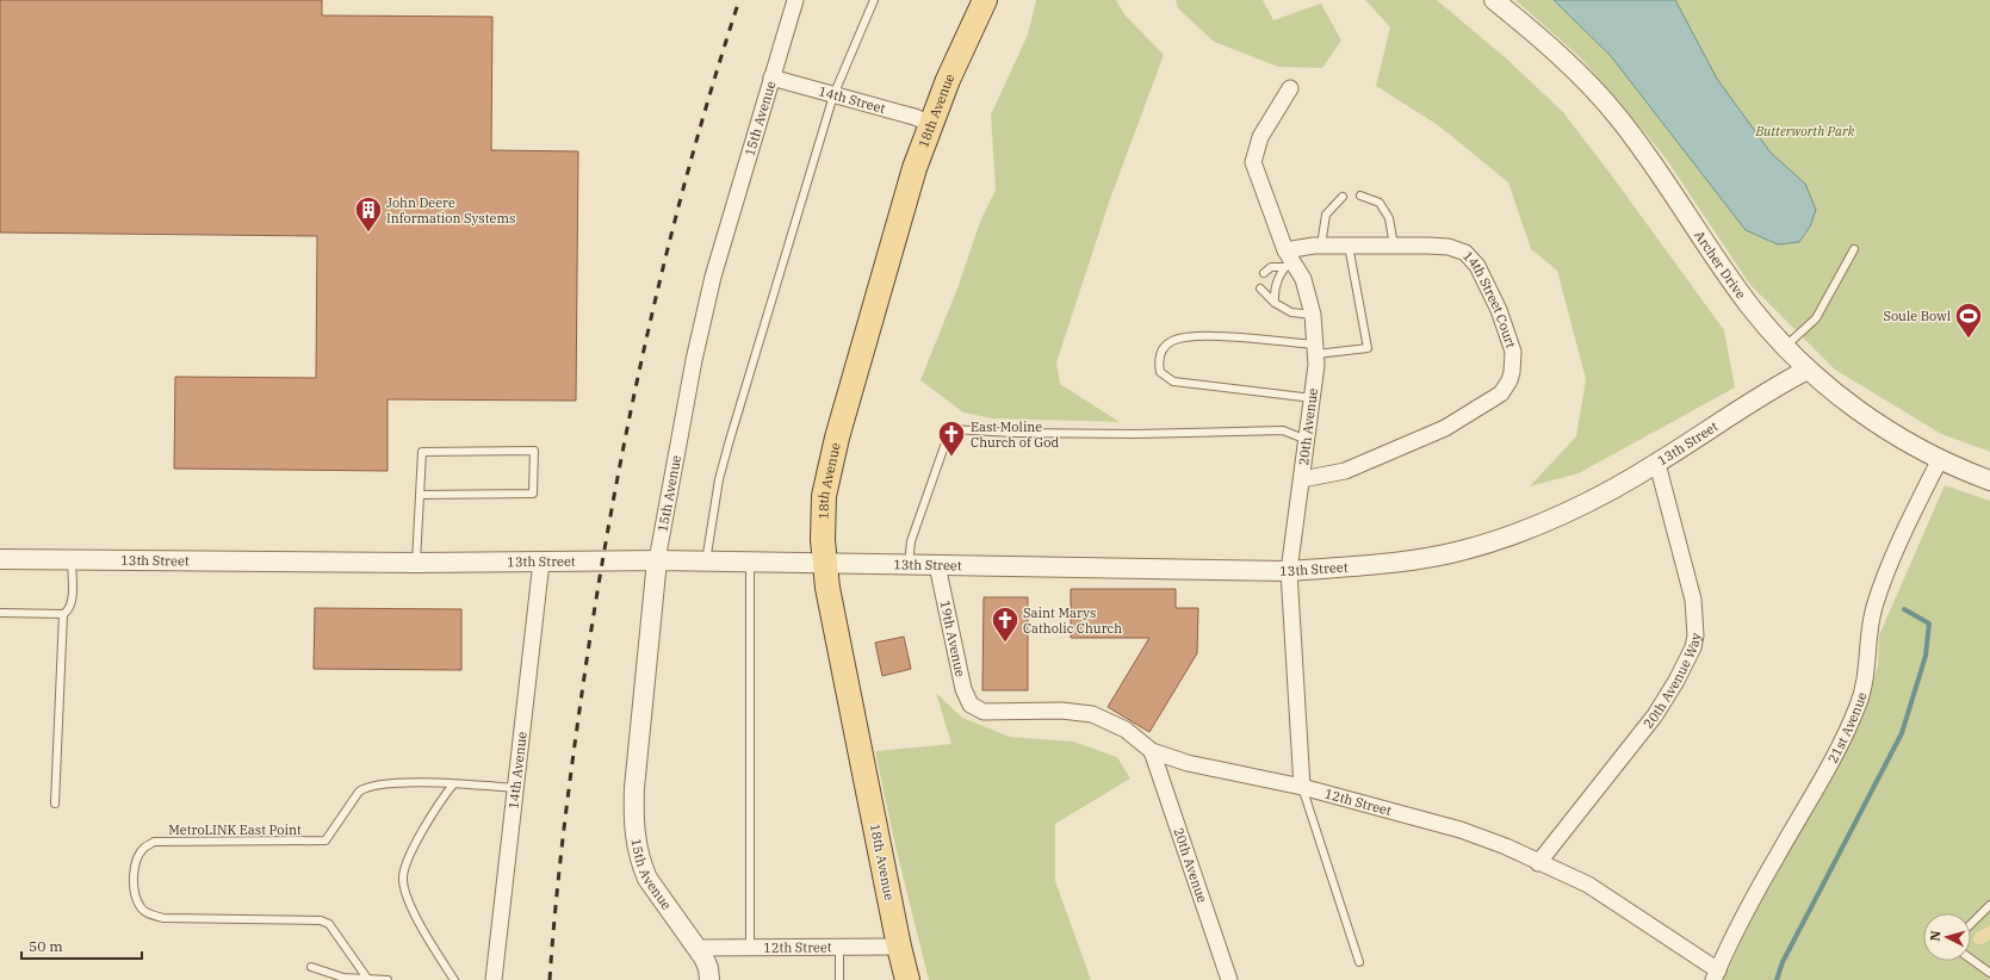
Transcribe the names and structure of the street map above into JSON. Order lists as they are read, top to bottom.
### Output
{
  "streets": {
    "main road": ["18th Avenue"],
    "street": [
      "14th Street",
      "15th Avenue",
      "Archer Drive",
      "14th Street Court",
      "20th Avenue",
      "13th Street",
      "19th Avenue",
      "20th Avenue Way",
      "21st Avenue",
      "14th Avenue",
      "12th Street"
    ],
    "lane": ["MetroLINK East Point"]
  },
  "crossings": [
    ["14th Street", "18th Avenue"],
    ["14th Street", "15th Avenue"],
    ["18th Avenue", "13th Street"],
    ["18th Avenue", "12th Street"],
    ["15th Avenue", "13th Street"],
    ["15th Avenue", "12th Street"],
    ["Archer Drive", "13th Street"],
    ["Archer Drive", "21st Avenue"],
    ["14th Street Court", "20th Avenue"],
    ["20th Avenue", "13th Street"],
    ["20th Avenue", "12th Street"],
    ["13th Street", "19th Avenue"],
    ["13th Street", "20th Avenue Way"],
    ["13th Street", "14th Avenue"],
    ["19th Avenue", "12th Street"],
    ["20th Avenue Way", "12th Street"],
    ["21st Avenue", "12th Street"]
  ],
  "parks": ["Butterworth Park"],
  "places": {
    "building": ["John Deere Information Systems"],
    "sports": ["Soule Bowl"],
    "church": ["East Moline Church of God", "Saint Marys Catholic Church"]
  },
  "scale_bar": "50 m",
  "north": "left"
}
